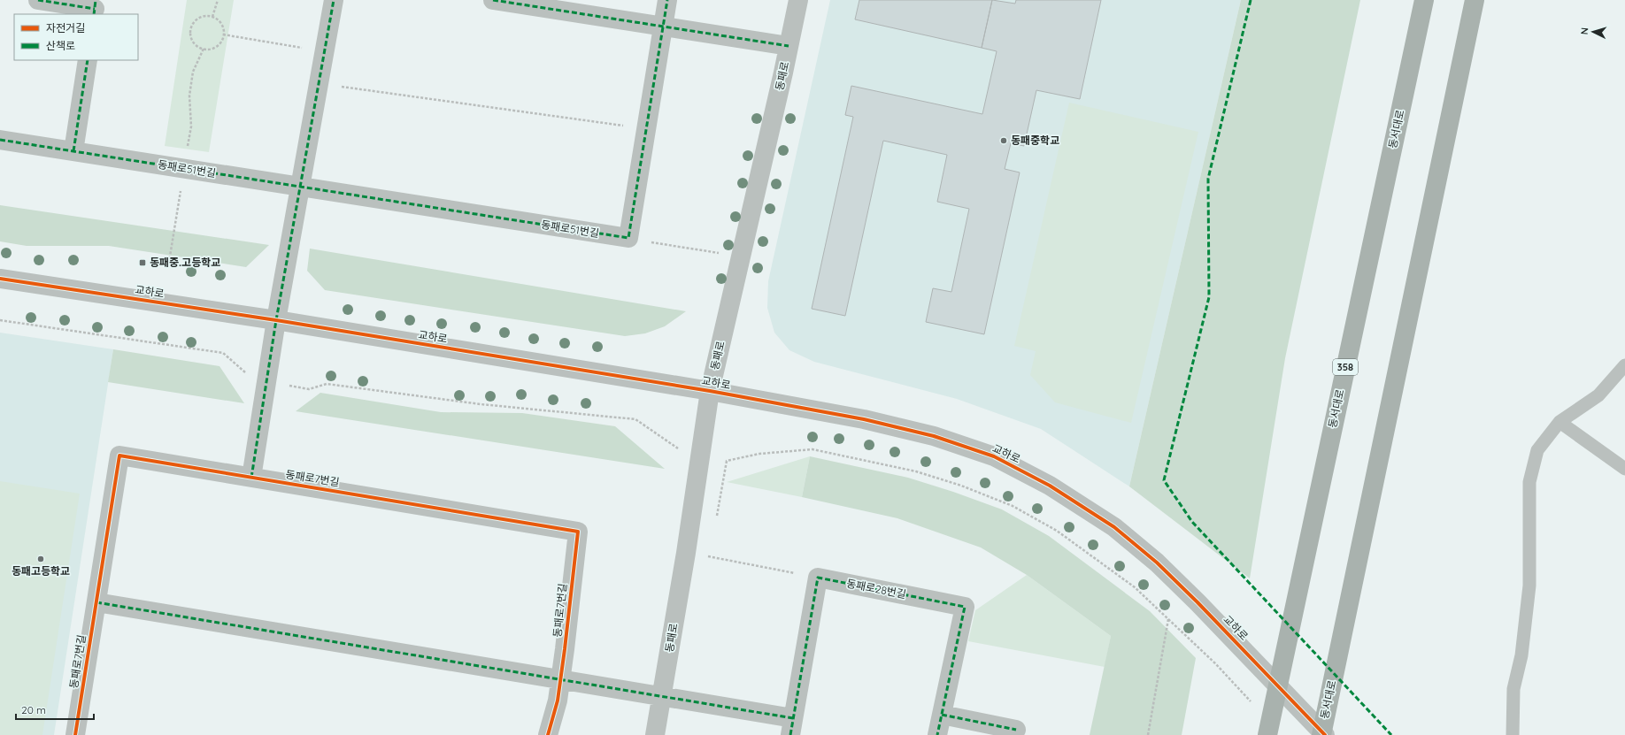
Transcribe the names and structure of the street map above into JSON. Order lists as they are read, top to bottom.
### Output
{
  "streets": {
    "highway": ["동서대로", "358"],
    "street": [
      "동패로",
      "동패로51번길",
      "교하로",
      "동패로7번길",
      "동패로28번길"
    ]
  },
  "crossings": [
    ["동패로", "교하로"]
  ],
  "places": {
    "other": ["동패중학교", "동패고등학교"],
    "transit": ["동패중.고등학교"]
  },
  "legend": ["자전거길", "산책로"],
  "scale_bar": "20 m",
  "north": "left"
}
